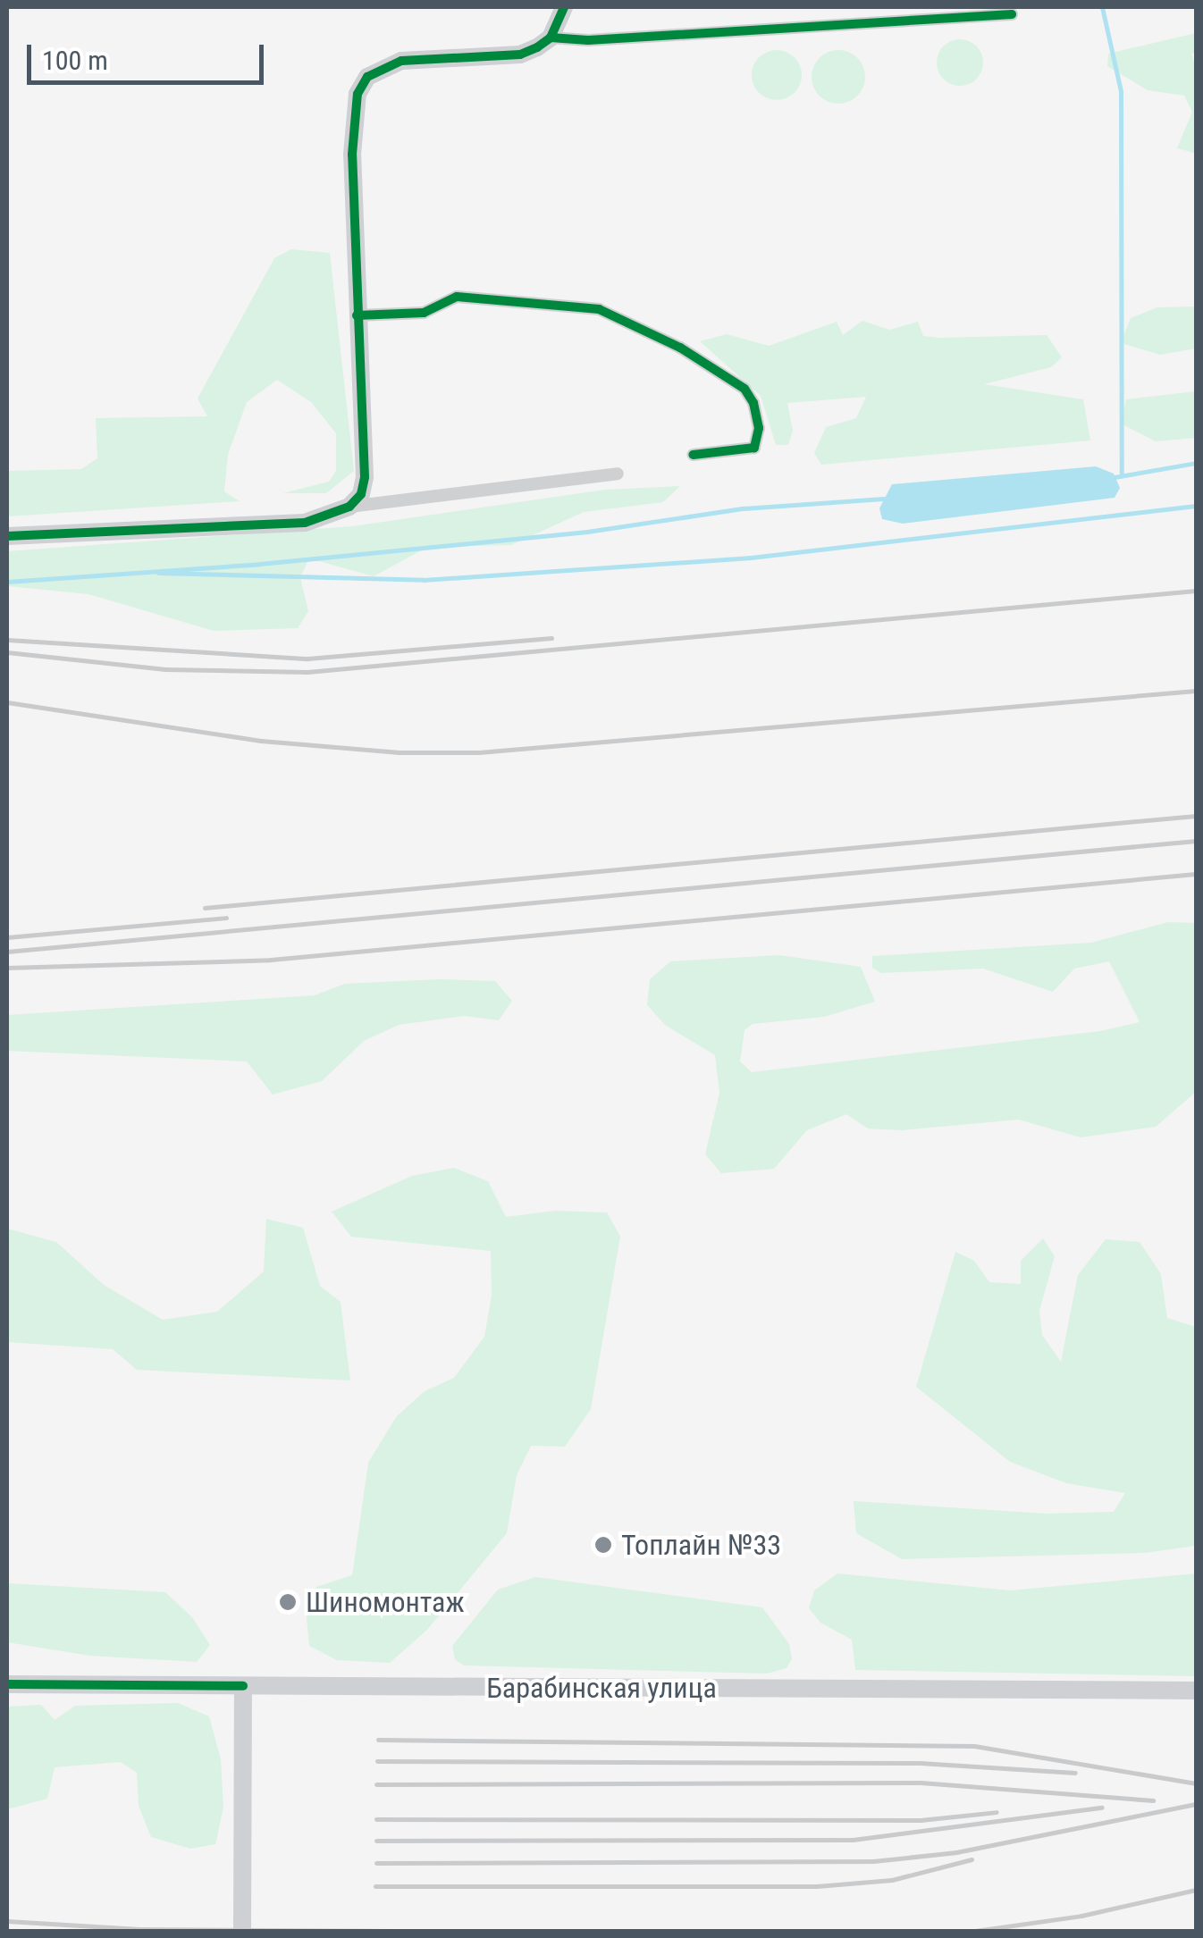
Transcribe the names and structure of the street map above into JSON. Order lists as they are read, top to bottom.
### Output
{
  "streets": {
    "street": ["Барабинская улица"]
  },
  "places": ["Топлайн №33", "Шиномонтаж"],
  "scale_bar": "100 m"
}
